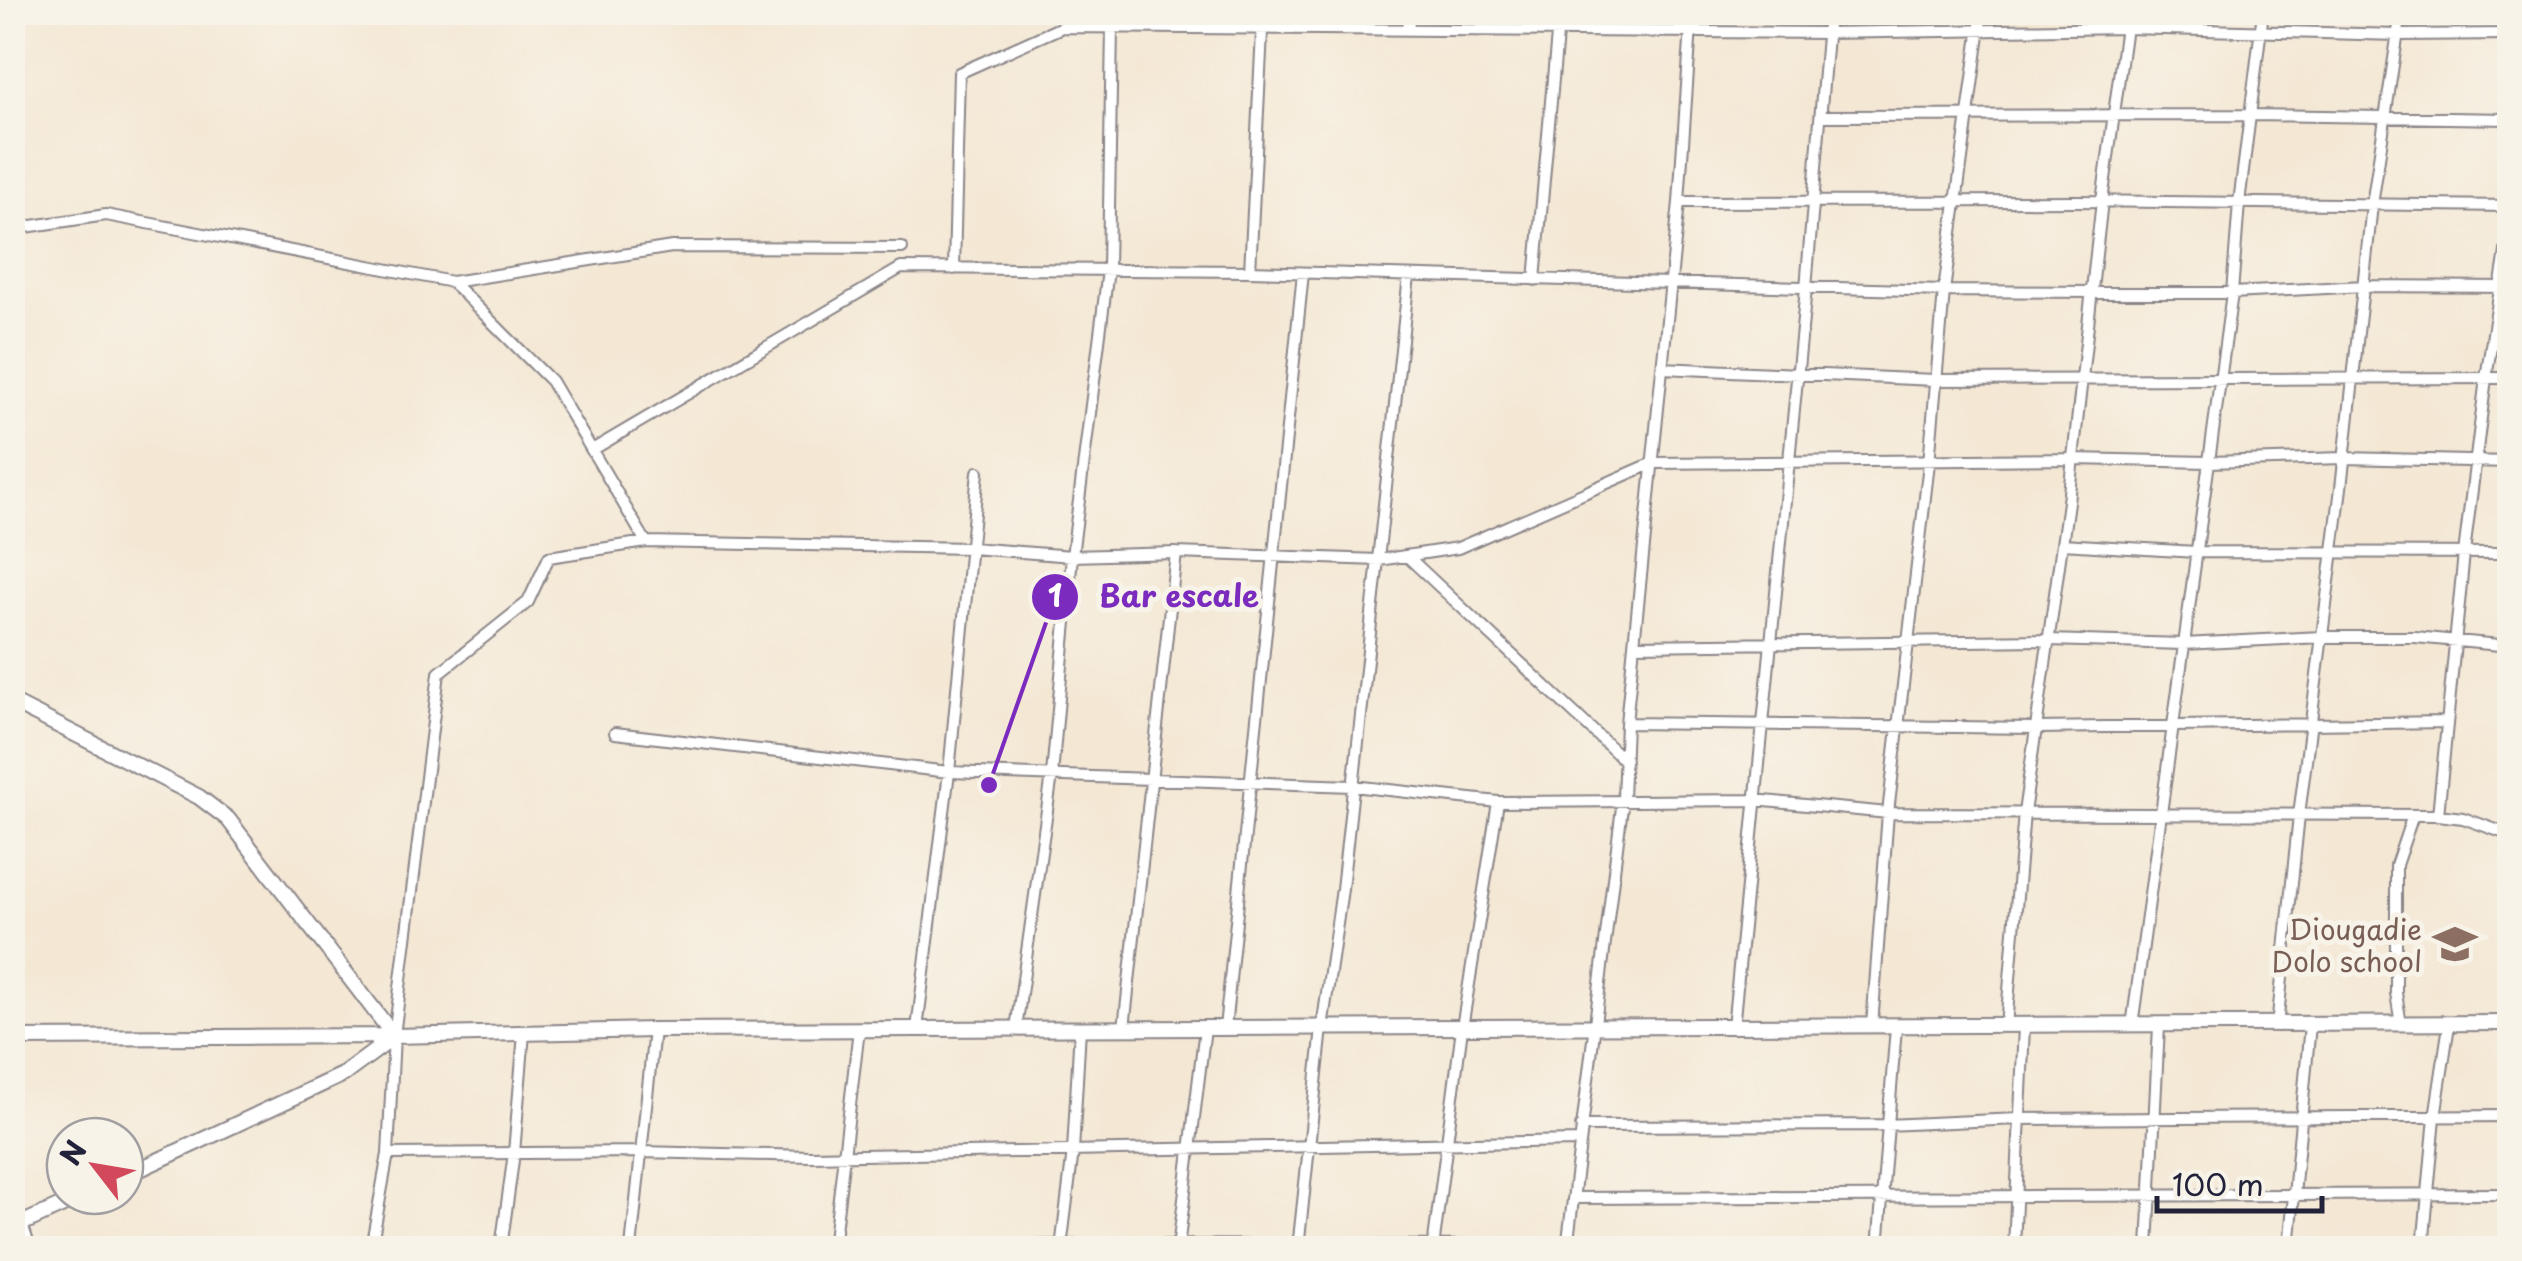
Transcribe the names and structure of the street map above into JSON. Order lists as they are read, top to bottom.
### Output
{
  "places": {
    "other": ["Bar escale"],
    "school or university": ["Diougadie Dolo school"]
  },
  "scale_bar": "100 m",
  "north": "top left"
}
